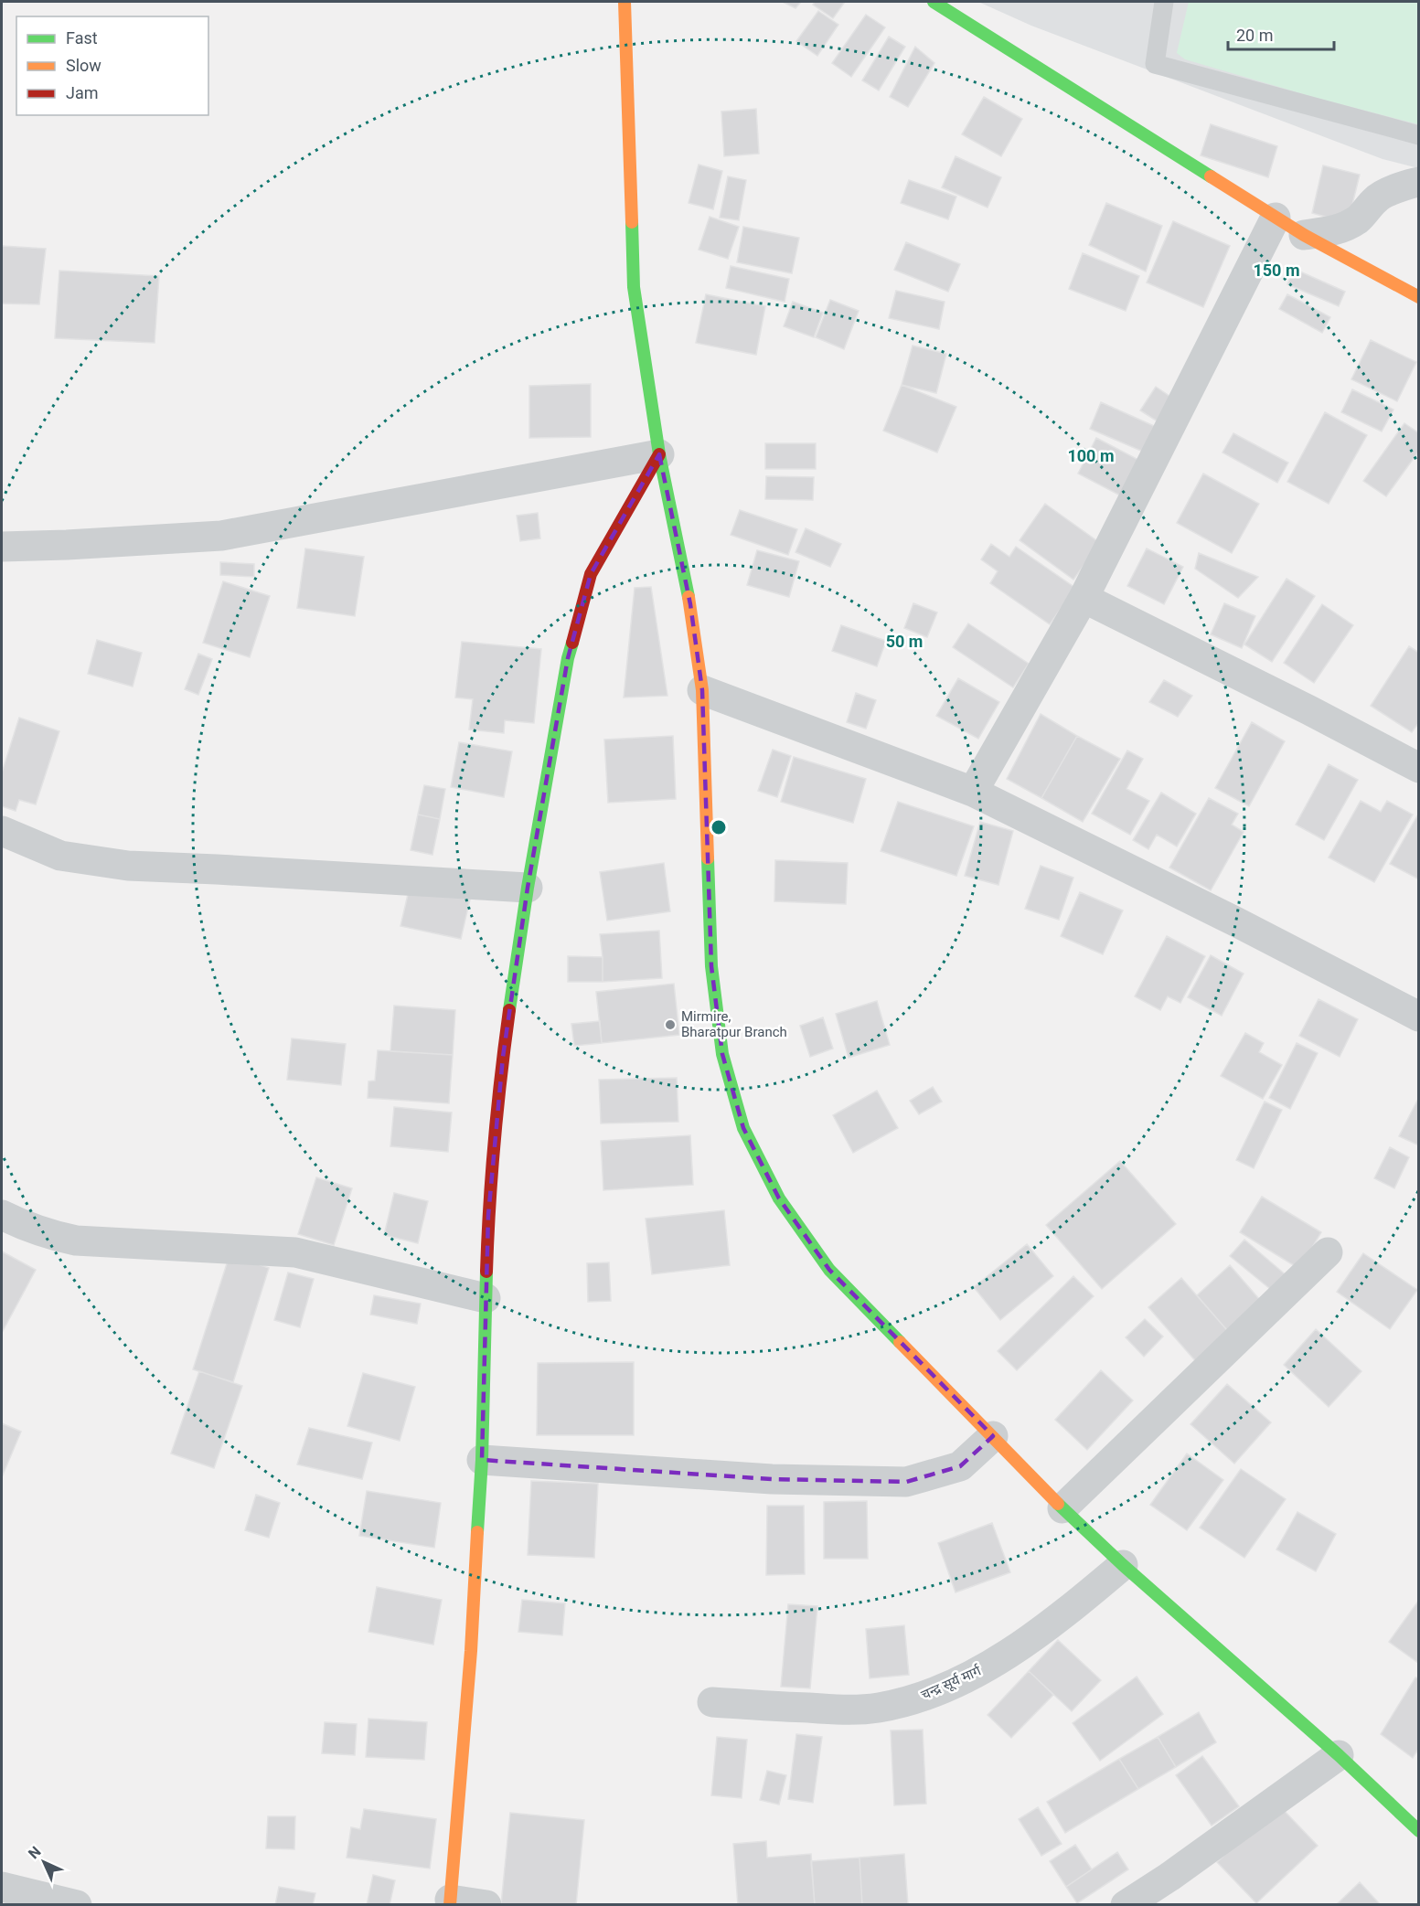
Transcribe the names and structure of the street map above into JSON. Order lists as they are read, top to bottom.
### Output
{
  "streets": {
    "street": ["चन्द्र सूर्य मार्ग"]
  },
  "places": ["Mirmire, Bharatpur Branch"],
  "legend": ["Fast", "Slow", "Jam"],
  "scale_bar": "20 m",
  "north": "top left",
  "rings": ["150 m", "100 m", "50 m"]
}
